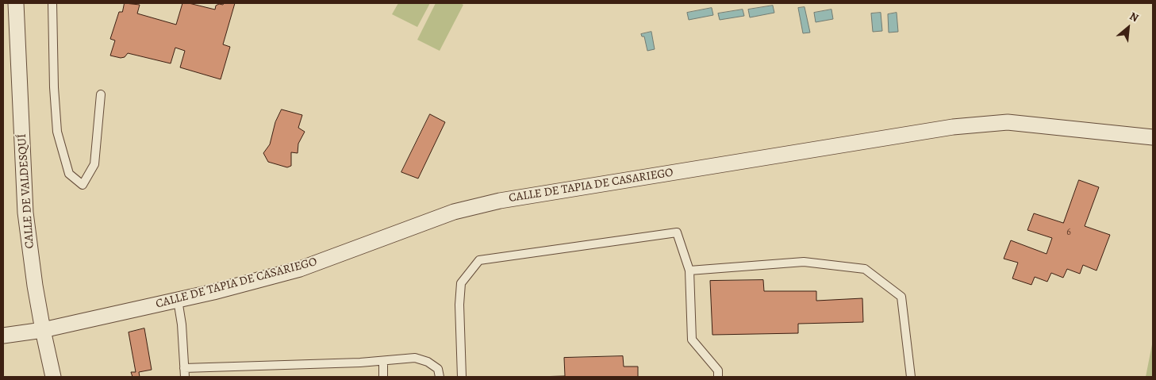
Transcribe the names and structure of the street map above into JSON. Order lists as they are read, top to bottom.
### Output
{
  "streets": {
    "street": ["CALLE DE TAPIA DE CASARIEGO", "CALLE DE VALDESQUÍ"]
  },
  "crossings": [
    ["CALLE DE TAPIA DE CASARIEGO", "CALLE DE VALDESQUÍ"]
  ],
  "house_numbers": ["6"],
  "north": "top right"
}
